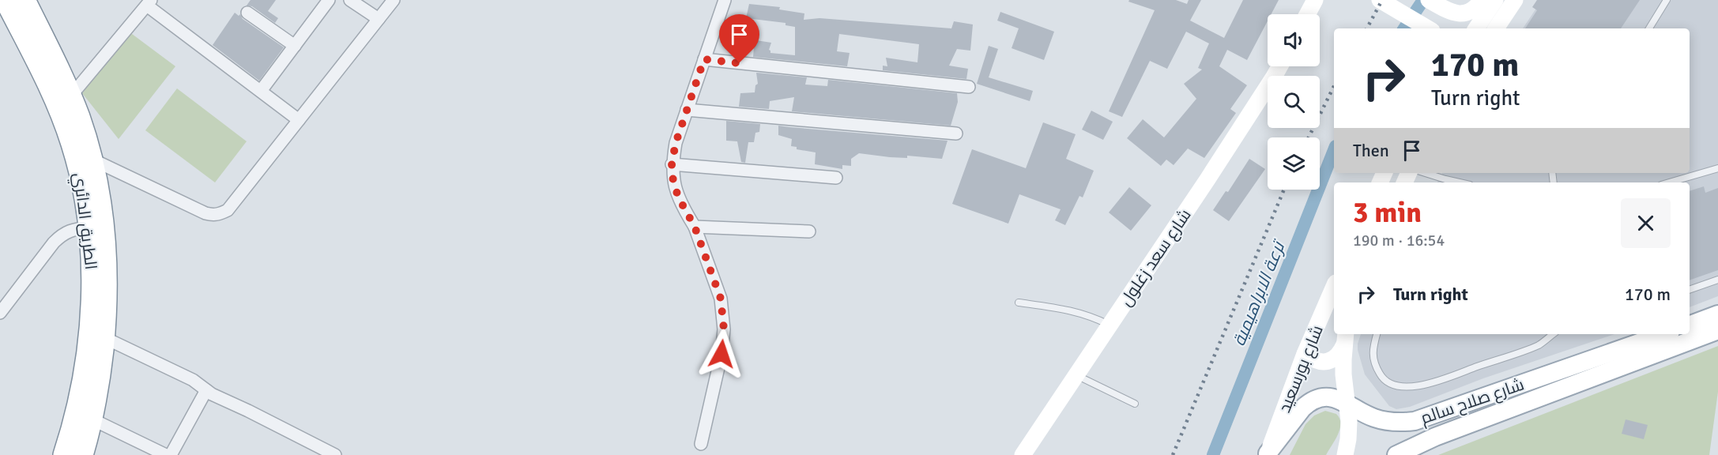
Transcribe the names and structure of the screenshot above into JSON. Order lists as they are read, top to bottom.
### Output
{
  "streets": {
    "highway": ["الطريق الدائري"],
    "main road": ["شارع صلاح سالم"],
    "street": ["شارع سعد زغلول", "شارع بورسعيد"]
  },
  "crossings": [
    ["شارع بورسعيد", "شارع صلاح سالم"]
  ],
  "water": ["ترعة الابراهيمية"],
  "page": {
    "turn": ["170 m", "Turn right"],
    "then": "Then",
    "heading": ["3 min", "190 m · 16:54"],
    "list": [
      {
        "name": "Turn right",
        "value": "170 m"
      }
    ]
  }
}
